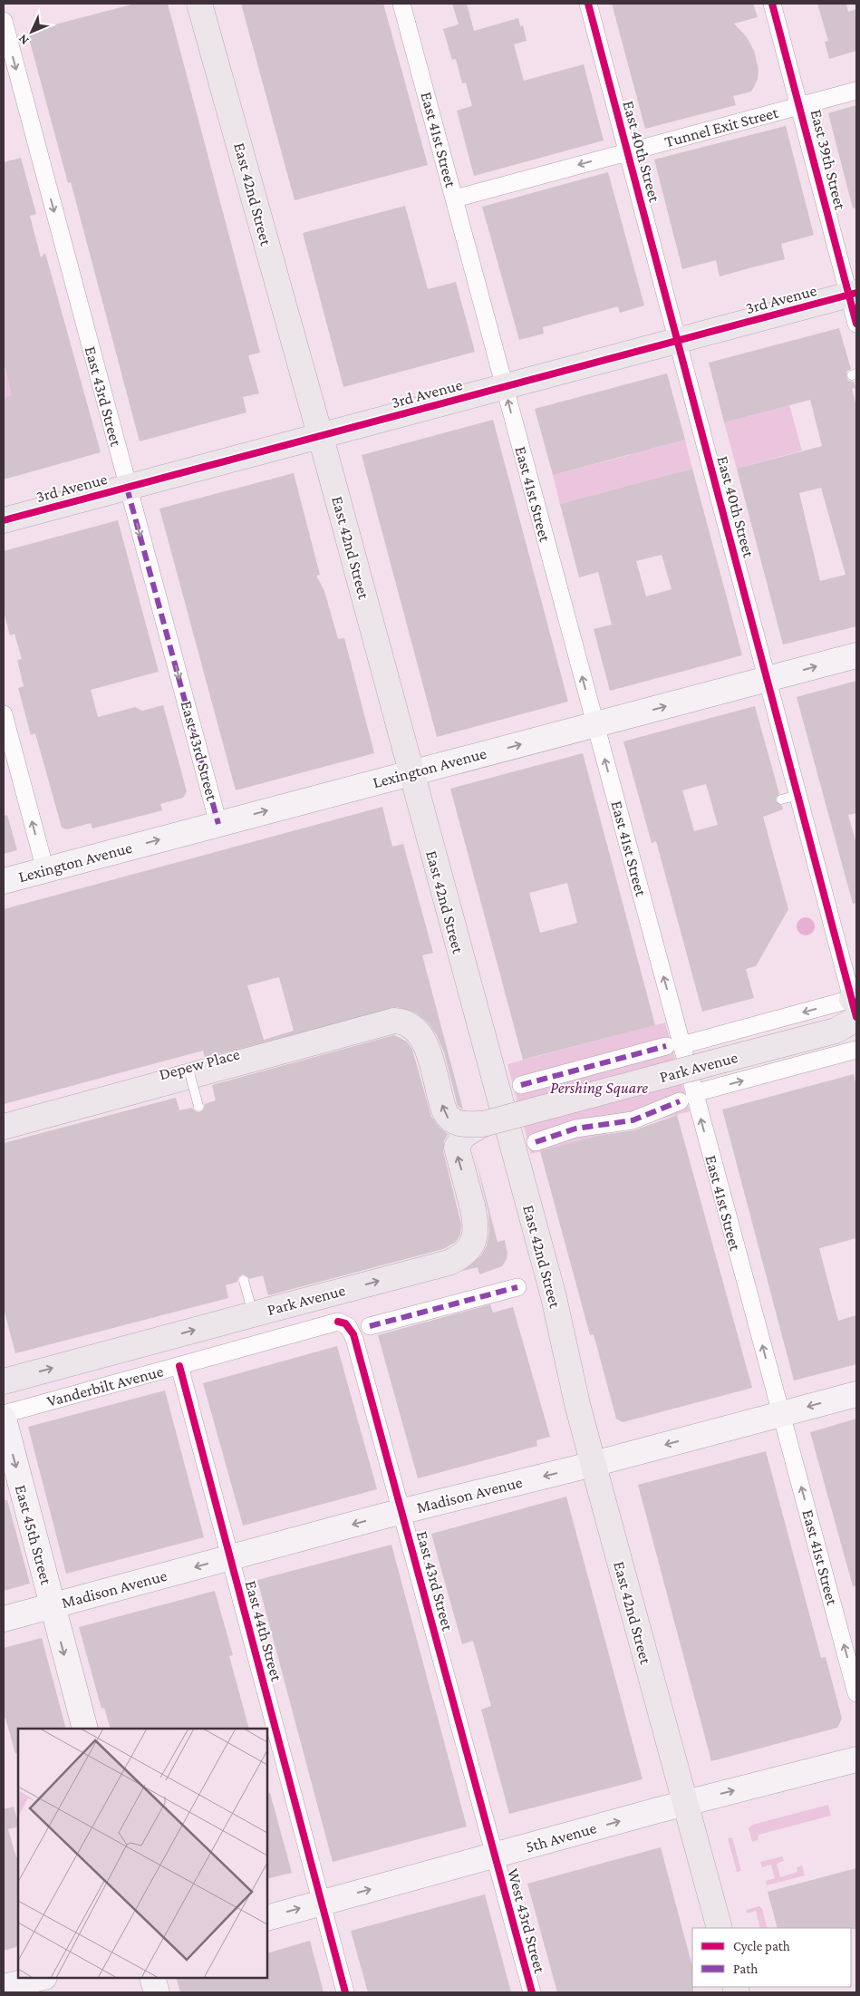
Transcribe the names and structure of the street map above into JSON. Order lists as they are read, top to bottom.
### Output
{
  "streets": {
    "main road": [
      "East 42nd Street",
      "3rd Avenue",
      "Lexington Avenue",
      "Park Avenue",
      "Madison Avenue",
      "East 45th Street",
      "5th Avenue"
    ],
    "street": [
      "Tunnel Exit Street",
      "East 41st Street",
      "East 40th Street",
      "East 39th Street",
      "East 43rd Street",
      "Vanderbilt Avenue",
      "East 44th Street",
      "West 43rd Street"
    ],
    "lane": ["Depew Place"]
  },
  "crossings": [
    ["Tunnel Exit Street", "East 41st Street"],
    ["Tunnel Exit Street", "East 40th Street"],
    ["Tunnel Exit Street", "East 39th Street"],
    ["East 41st Street", "3rd Avenue"],
    ["East 41st Street", "Lexington Avenue"],
    ["East 41st Street", "Park Avenue"],
    ["East 41st Street", "Madison Avenue"],
    ["East 40th Street", "3rd Avenue"],
    ["East 40th Street", "Lexington Avenue"],
    ["East 40th Street", "Park Avenue"],
    ["East 39th Street", "3rd Avenue"],
    ["East 42nd Street", "3rd Avenue"],
    ["East 42nd Street", "Lexington Avenue"],
    ["East 42nd Street", "Madison Avenue"],
    ["East 42nd Street", "5th Avenue"],
    ["3rd Avenue", "East 43rd Street"],
    ["East 43rd Street", "Lexington Avenue"],
    ["East 43rd Street", "Vanderbilt Avenue"],
    ["East 43rd Street", "Madison Avenue"],
    ["East 43rd Street", "5th Avenue"],
    ["East 43rd Street", "West 43rd Street"],
    ["Depew Place", "Park Avenue"],
    ["Vanderbilt Avenue", "East 44th Street"],
    ["Madison Avenue", "East 45th Street"],
    ["Madison Avenue", "East 44th Street"],
    ["East 44th Street", "5th Avenue"],
    ["5th Avenue", "West 43rd Street"]
  ],
  "one_way": [
    "Tunnel Exit Street",
    "East 41st Street",
    "East 43rd Street",
    "Lexington Avenue",
    "Madison Avenue",
    "East 45th Street",
    "5th Avenue"
  ],
  "parks": ["Pershing Square"],
  "legend": ["Cycle path", "Path"],
  "north": "bottom left"
}
